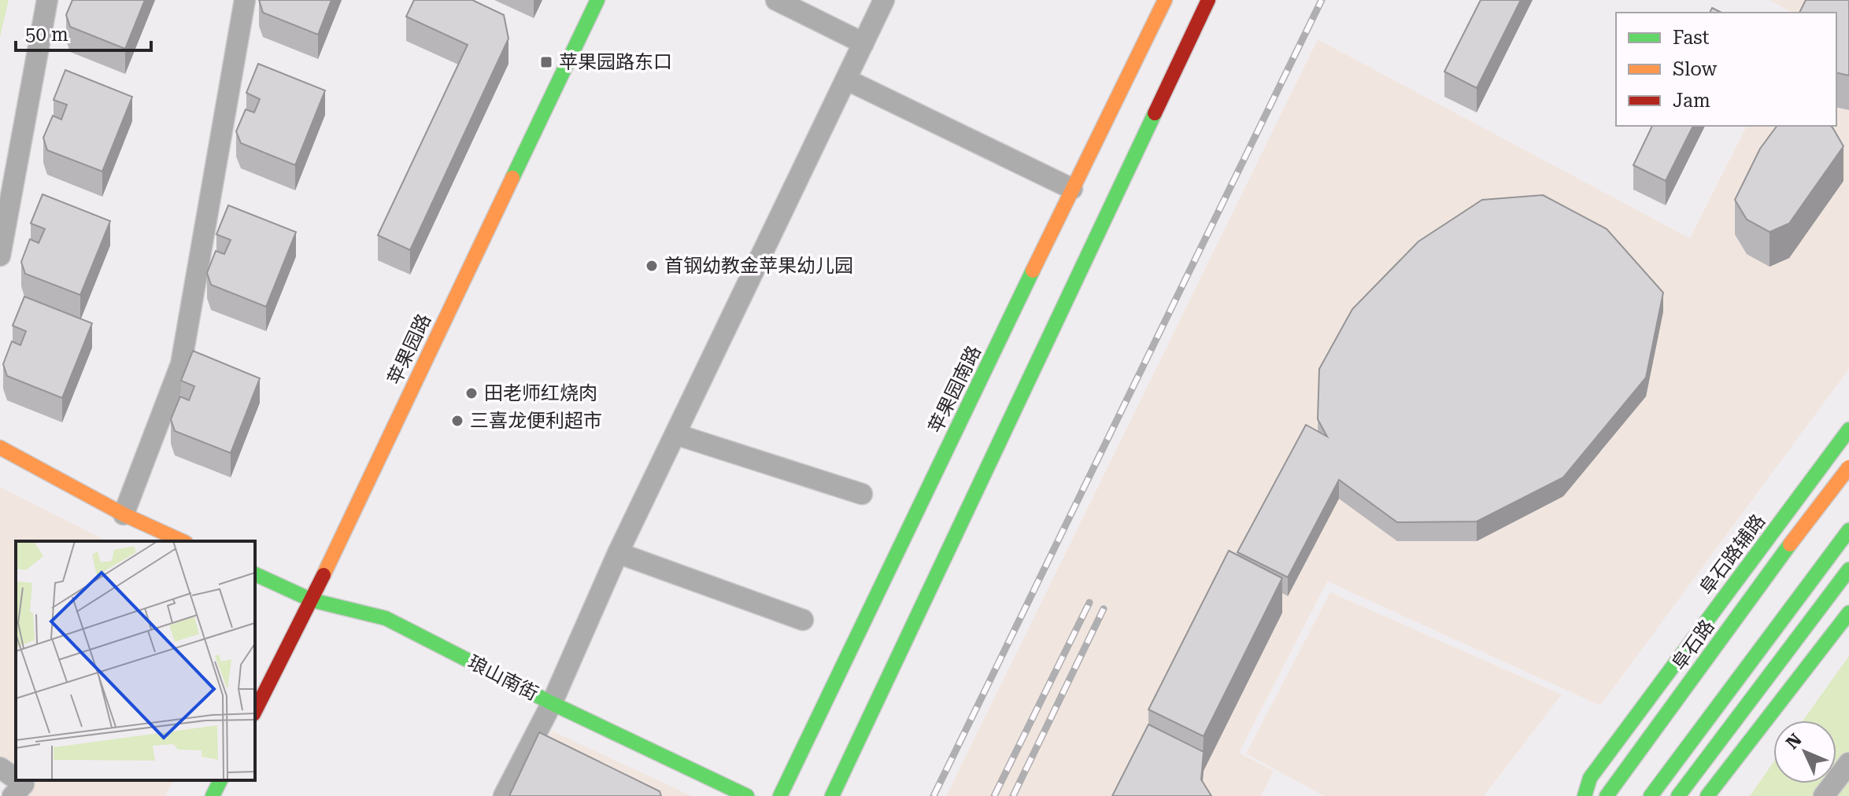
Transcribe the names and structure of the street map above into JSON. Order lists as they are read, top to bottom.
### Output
{
  "streets": {
    "main road": [
      "苹果园路",
      "苹果园南路",
      "阜石路辅路",
      "阜石路",
      "琅山南街"
    ]
  },
  "crossings": [
    ["苹果园路", "琅山南街"]
  ],
  "places": {
    "transit": ["苹果园路东口"],
    "other": ["首钢幼教金苹果幼儿园", "田老师红烧肉", "三喜龙便利超市"]
  },
  "legend": ["Fast", "Slow", "Jam"],
  "scale_bar": "50 m",
  "north": "top left"
}
